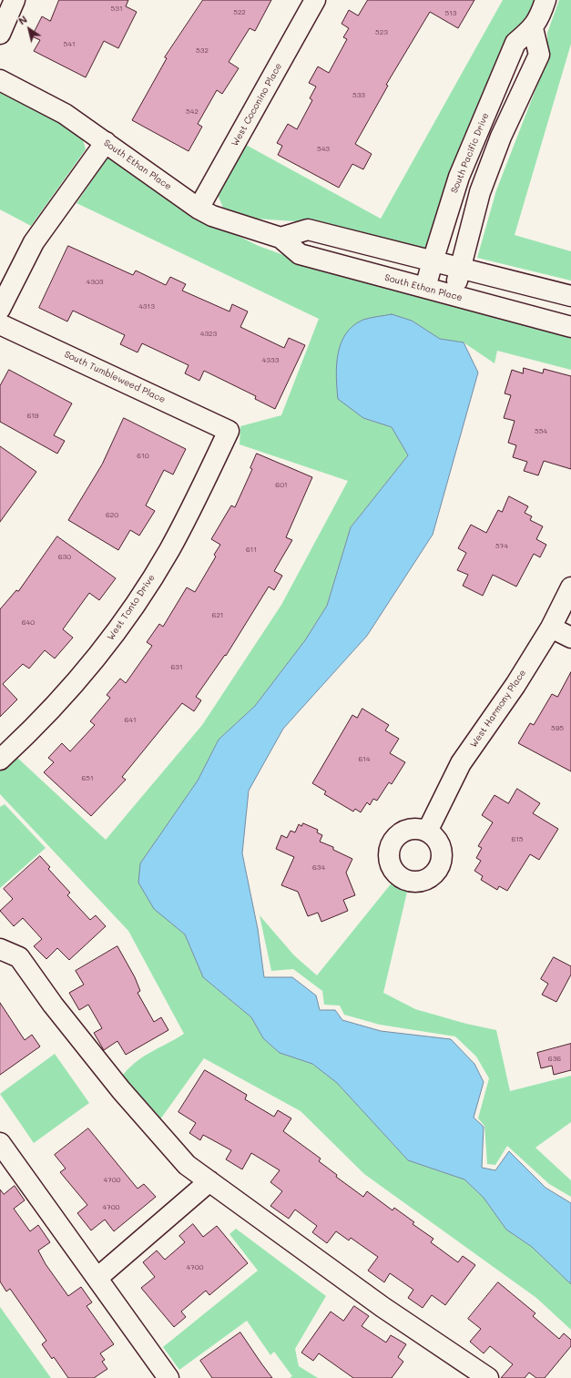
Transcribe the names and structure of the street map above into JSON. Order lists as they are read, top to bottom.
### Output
{
  "streets": {
    "street": [
      "West Coconino Place",
      "South Pacific Drive",
      "South Ethan Place",
      "South Tumbleweed Place",
      "West Tonto Drive",
      "West Harmony Place"
    ]
  },
  "crossings": [
    ["West Coconino Place", "South Ethan Place"],
    ["South Pacific Drive", "South Ethan Place"],
    ["South Tumbleweed Place", "West Tonto Drive"]
  ],
  "house_numbers": [
    "531",
    "522",
    "513",
    "523",
    "541",
    "532",
    "533",
    "542",
    "543",
    "4303",
    "4313",
    "4323",
    "4333",
    "619",
    "554",
    "610",
    "601",
    "620",
    "574",
    "611",
    "630",
    "621",
    "640",
    "631",
    "641",
    "595",
    "614",
    "651",
    "615",
    "634",
    "636",
    "4700",
    "4700",
    "4700"
  ],
  "north": "top left"
}
